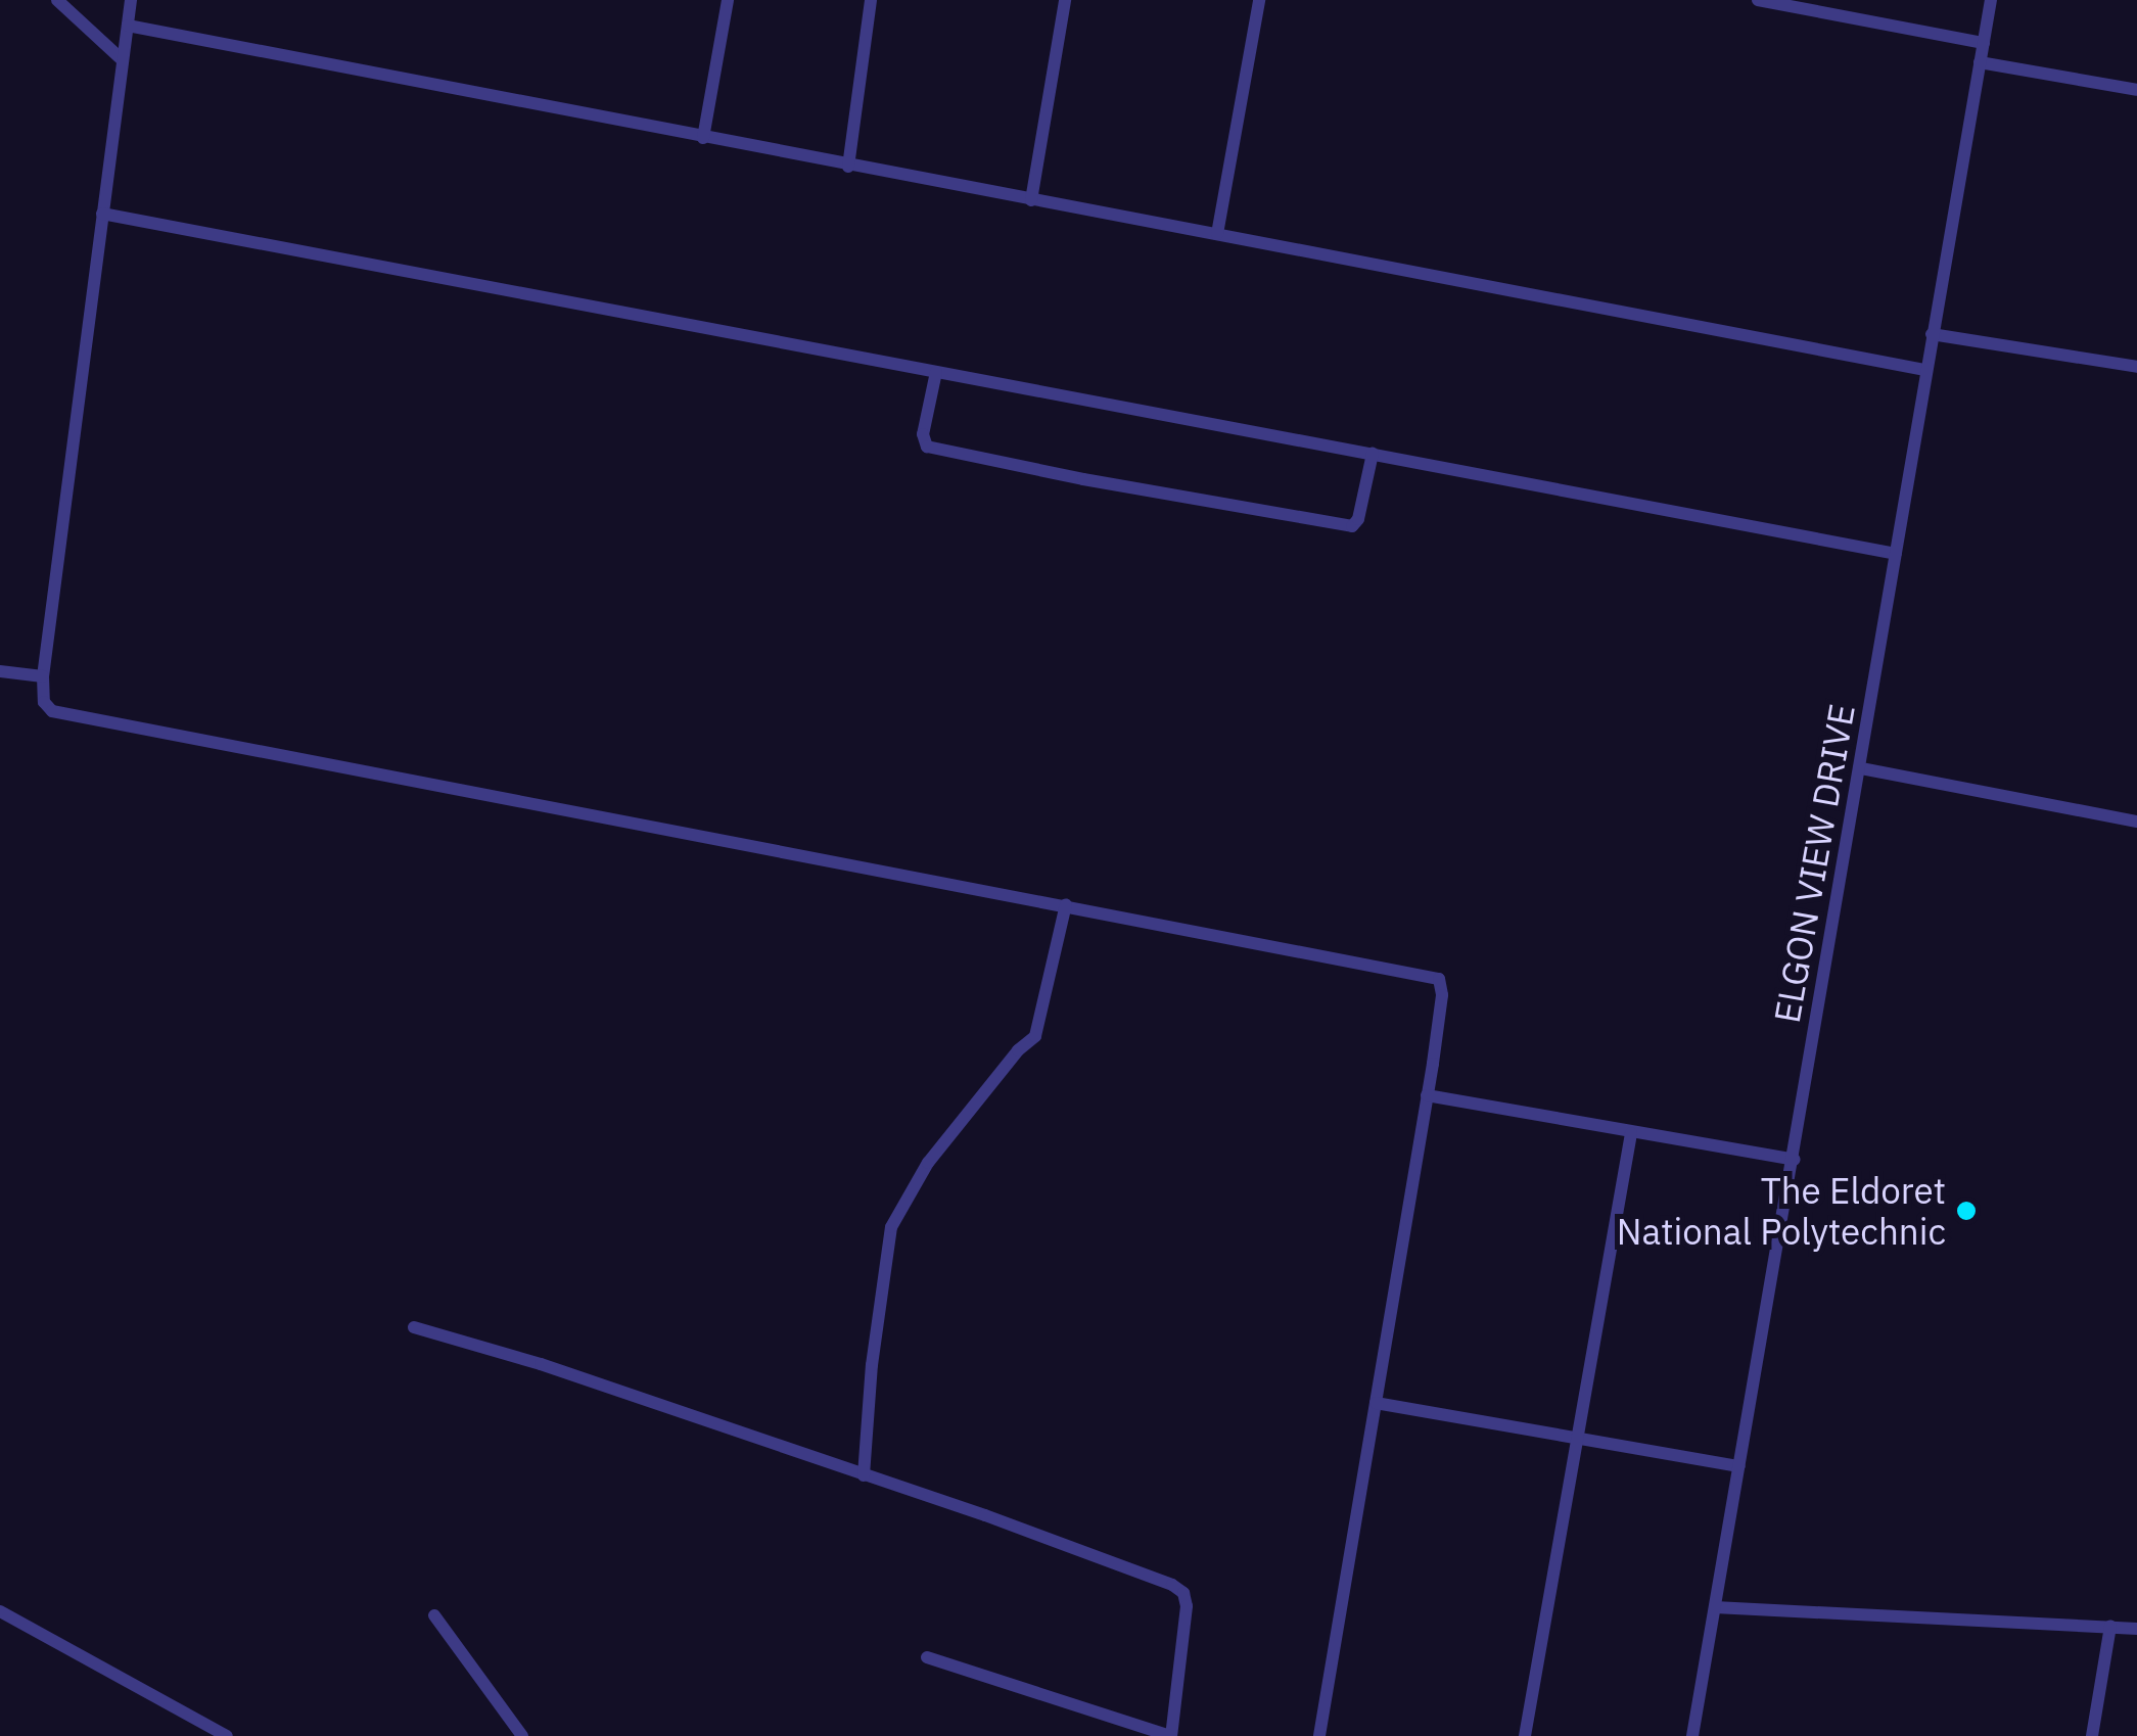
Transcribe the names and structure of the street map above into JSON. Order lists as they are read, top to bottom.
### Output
{
  "streets": {
    "street": ["ELGON VIEW DRIVE"]
  },
  "places": ["The Eldoret National Polytechnic"]
}
